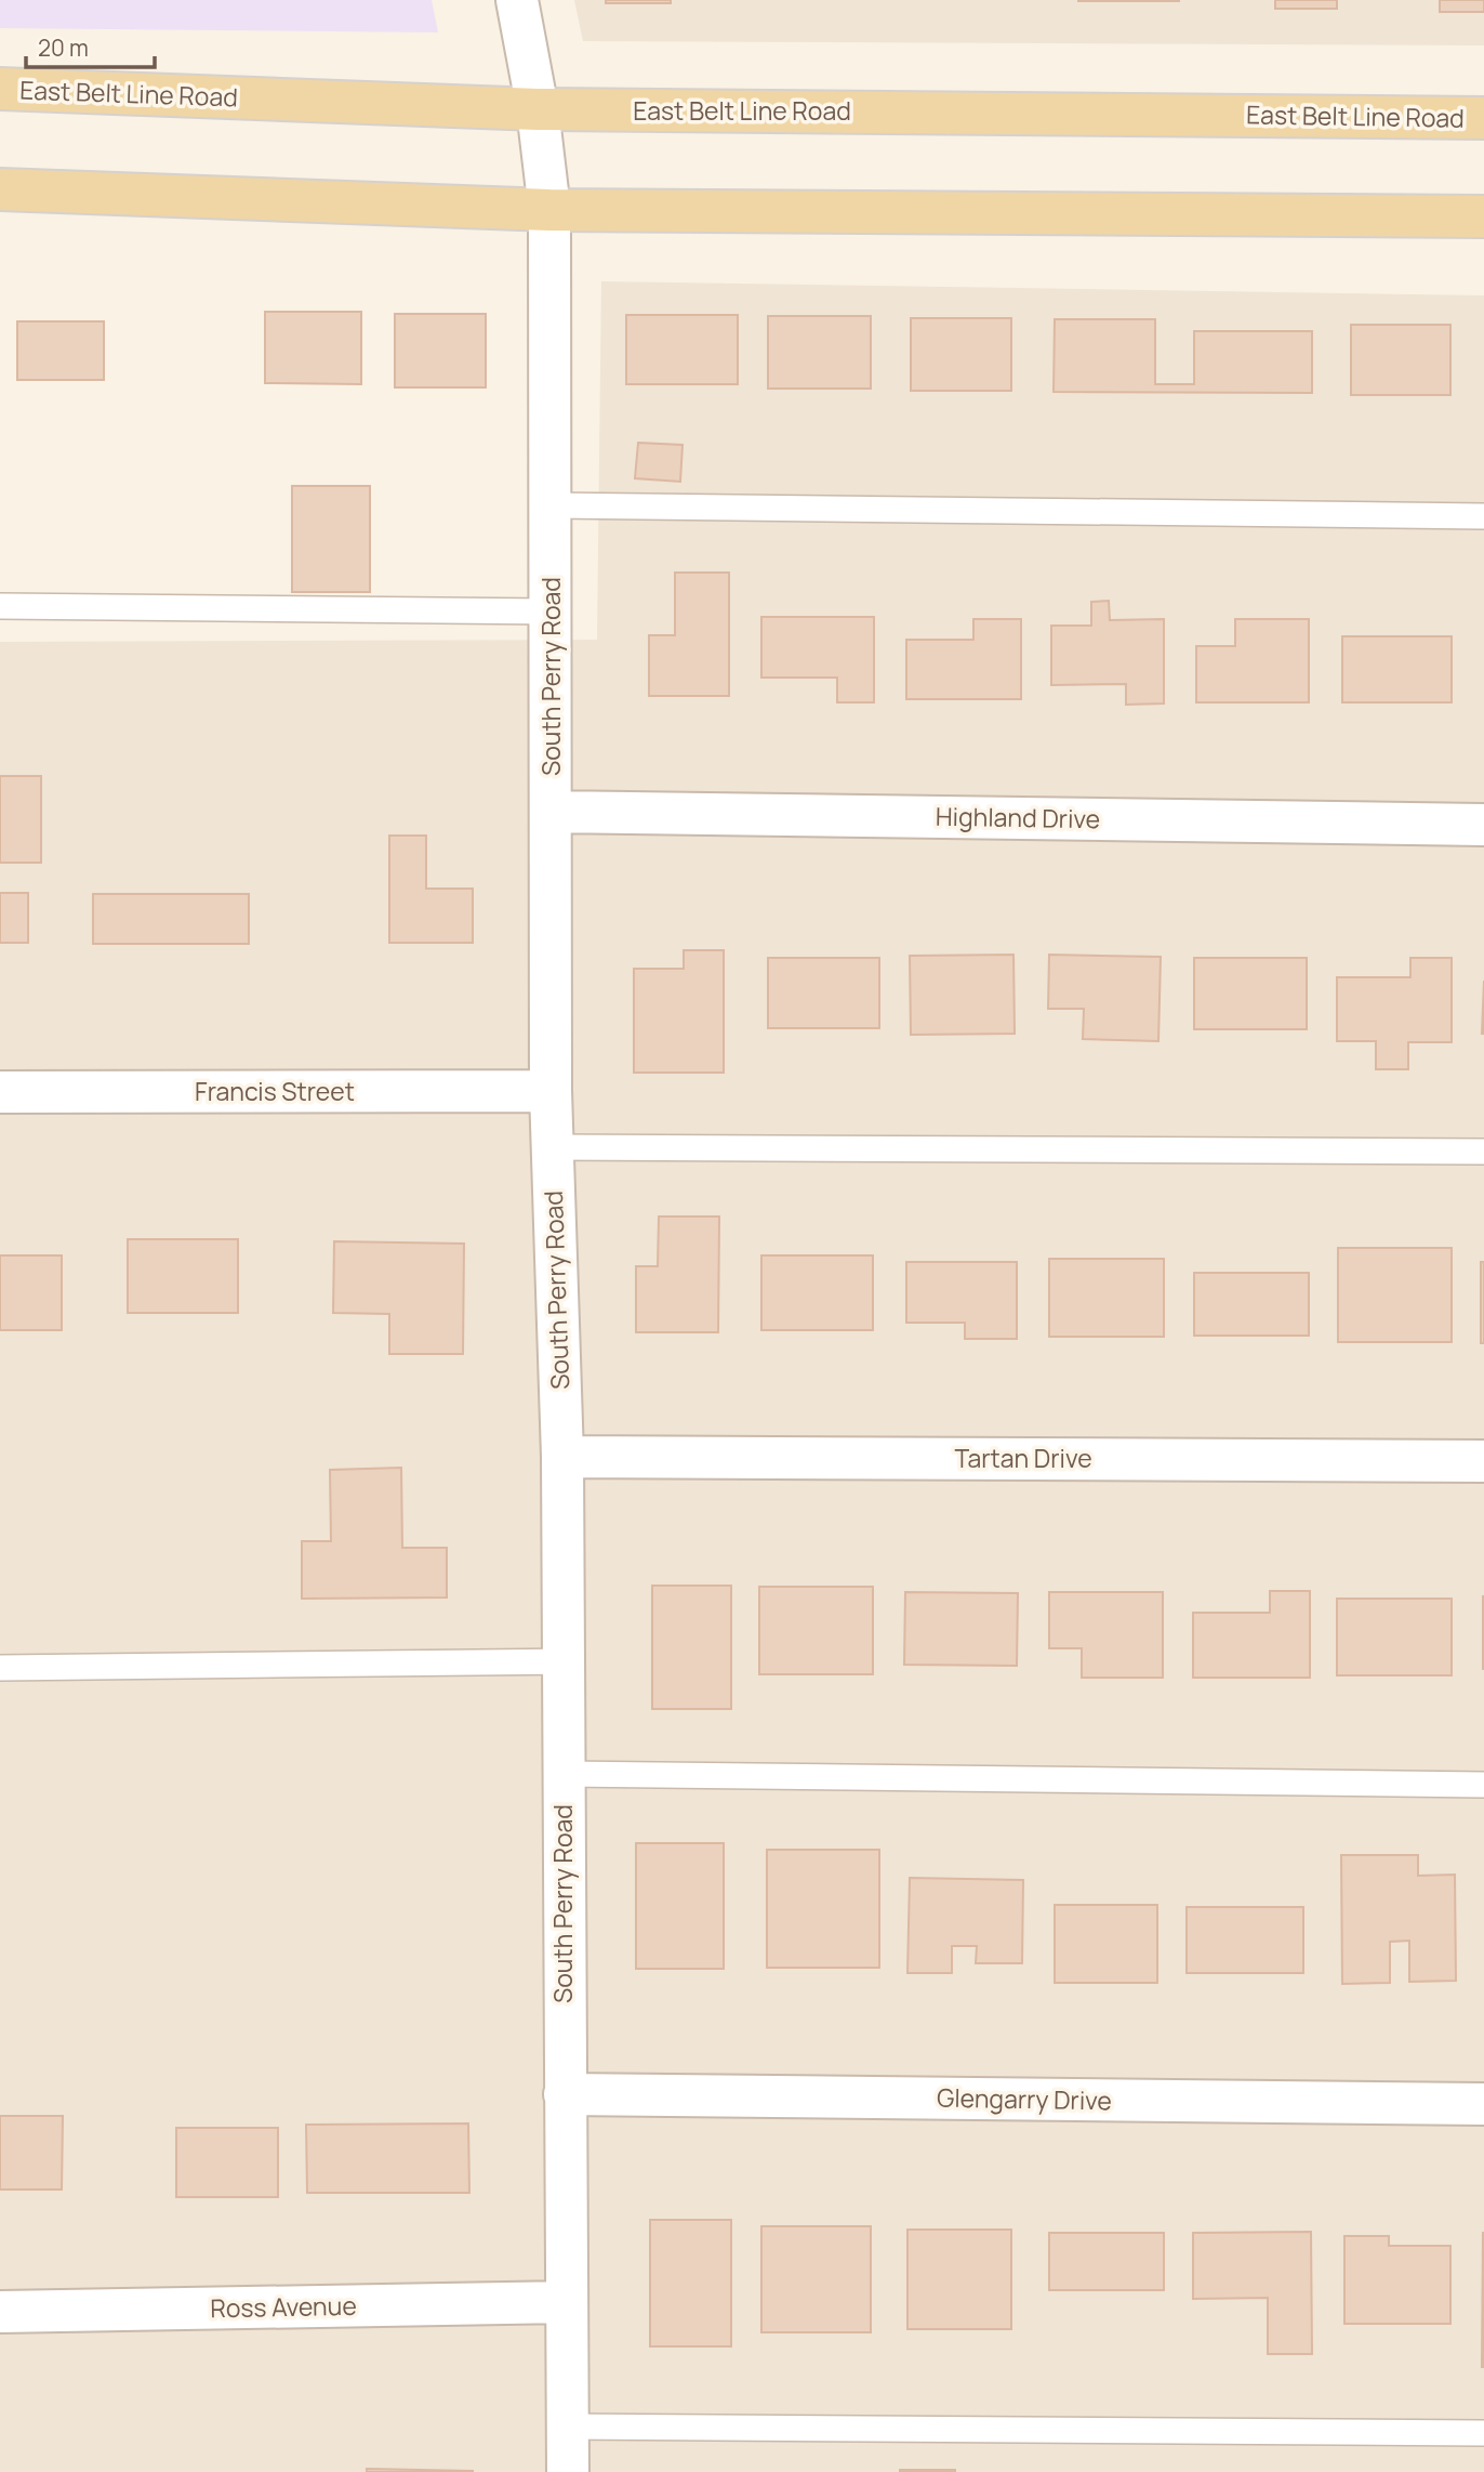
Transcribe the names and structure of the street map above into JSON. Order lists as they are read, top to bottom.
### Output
{
  "streets": {
    "main road": ["East Belt Line Road"],
    "street": [
      "South Perry Road",
      "Highland Drive",
      "Francis Street",
      "Tartan Drive",
      "Glengarry Drive",
      "Ross Avenue"
    ]
  },
  "crossings": [
    ["East Belt Line Road", "South Perry Road"],
    ["South Perry Road", "Highland Drive"],
    ["South Perry Road", "Francis Street"],
    ["South Perry Road", "Tartan Drive"],
    ["South Perry Road", "Glengarry Drive"],
    ["South Perry Road", "Ross Avenue"]
  ],
  "scale_bar": "20 m"
}
